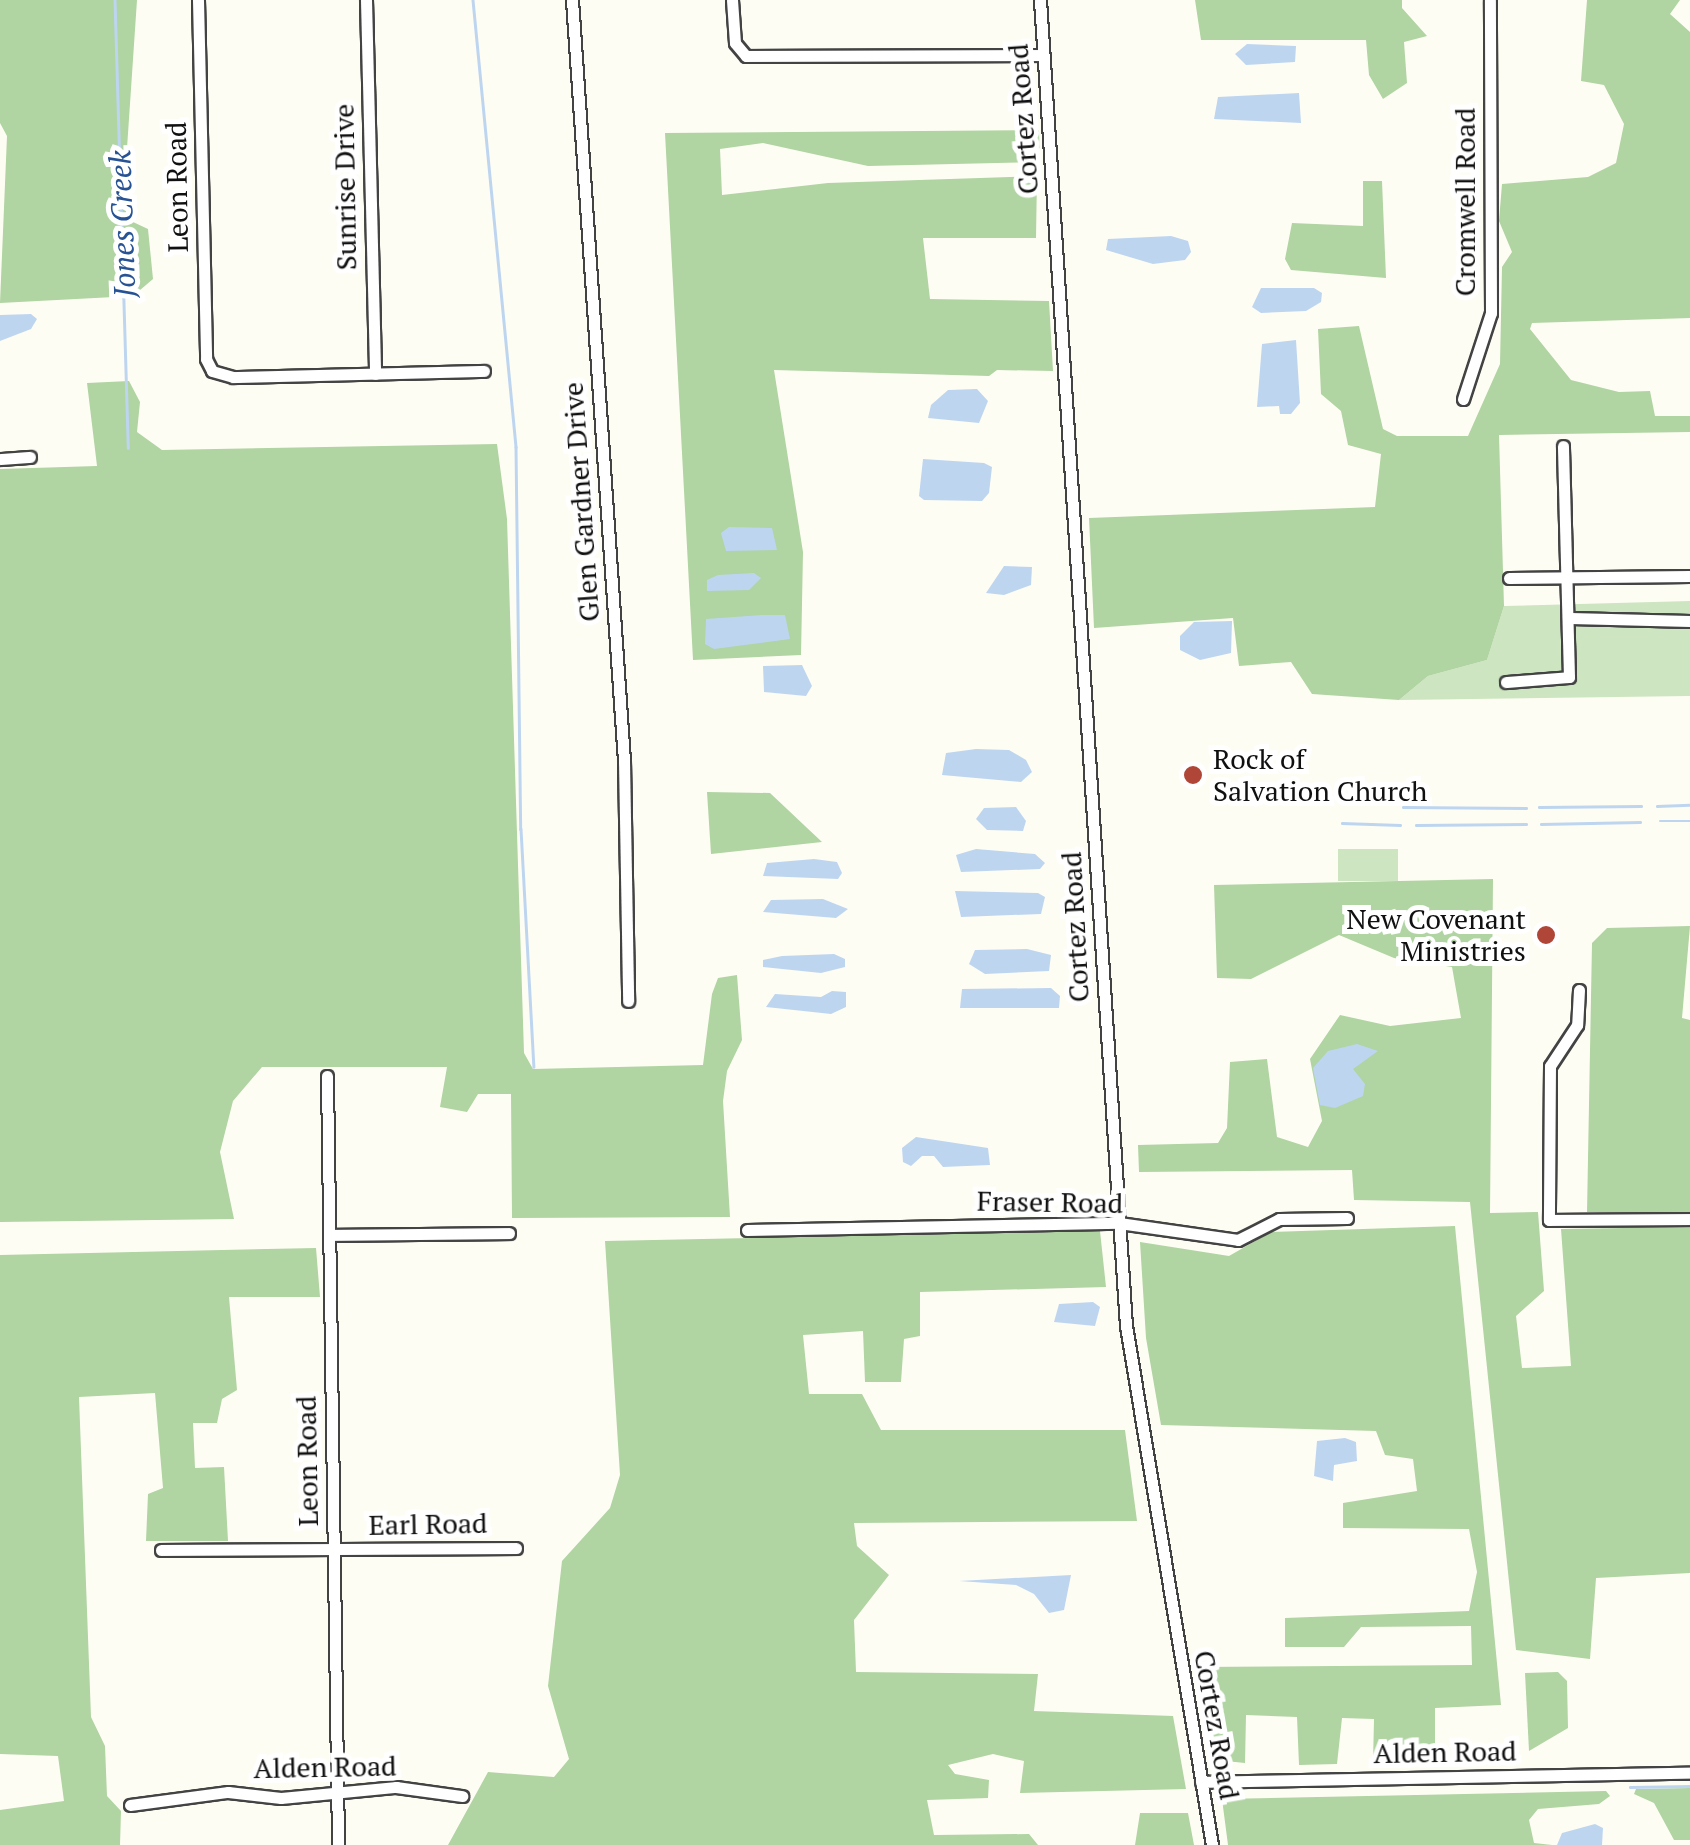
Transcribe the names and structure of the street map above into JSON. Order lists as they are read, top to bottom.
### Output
{
  "streets": {
    "street": [
      "Cortez Road",
      "Leon Road",
      "Sunrise Drive",
      "Cromwell Road",
      "Glen Gardner Drive",
      "Fraser Road",
      "Earl Road",
      "Alden Road"
    ]
  },
  "crossings": [
    ["Cortez Road", "Fraser Road"],
    ["Cortez Road", "Alden Road"],
    ["Leon Road", "Sunrise Drive"],
    ["Leon Road", "Earl Road"],
    ["Leon Road", "Alden Road"]
  ],
  "water": ["Jones Creek"],
  "places": ["Rock of Salvation Church", "New Covenant Ministries"]
}
